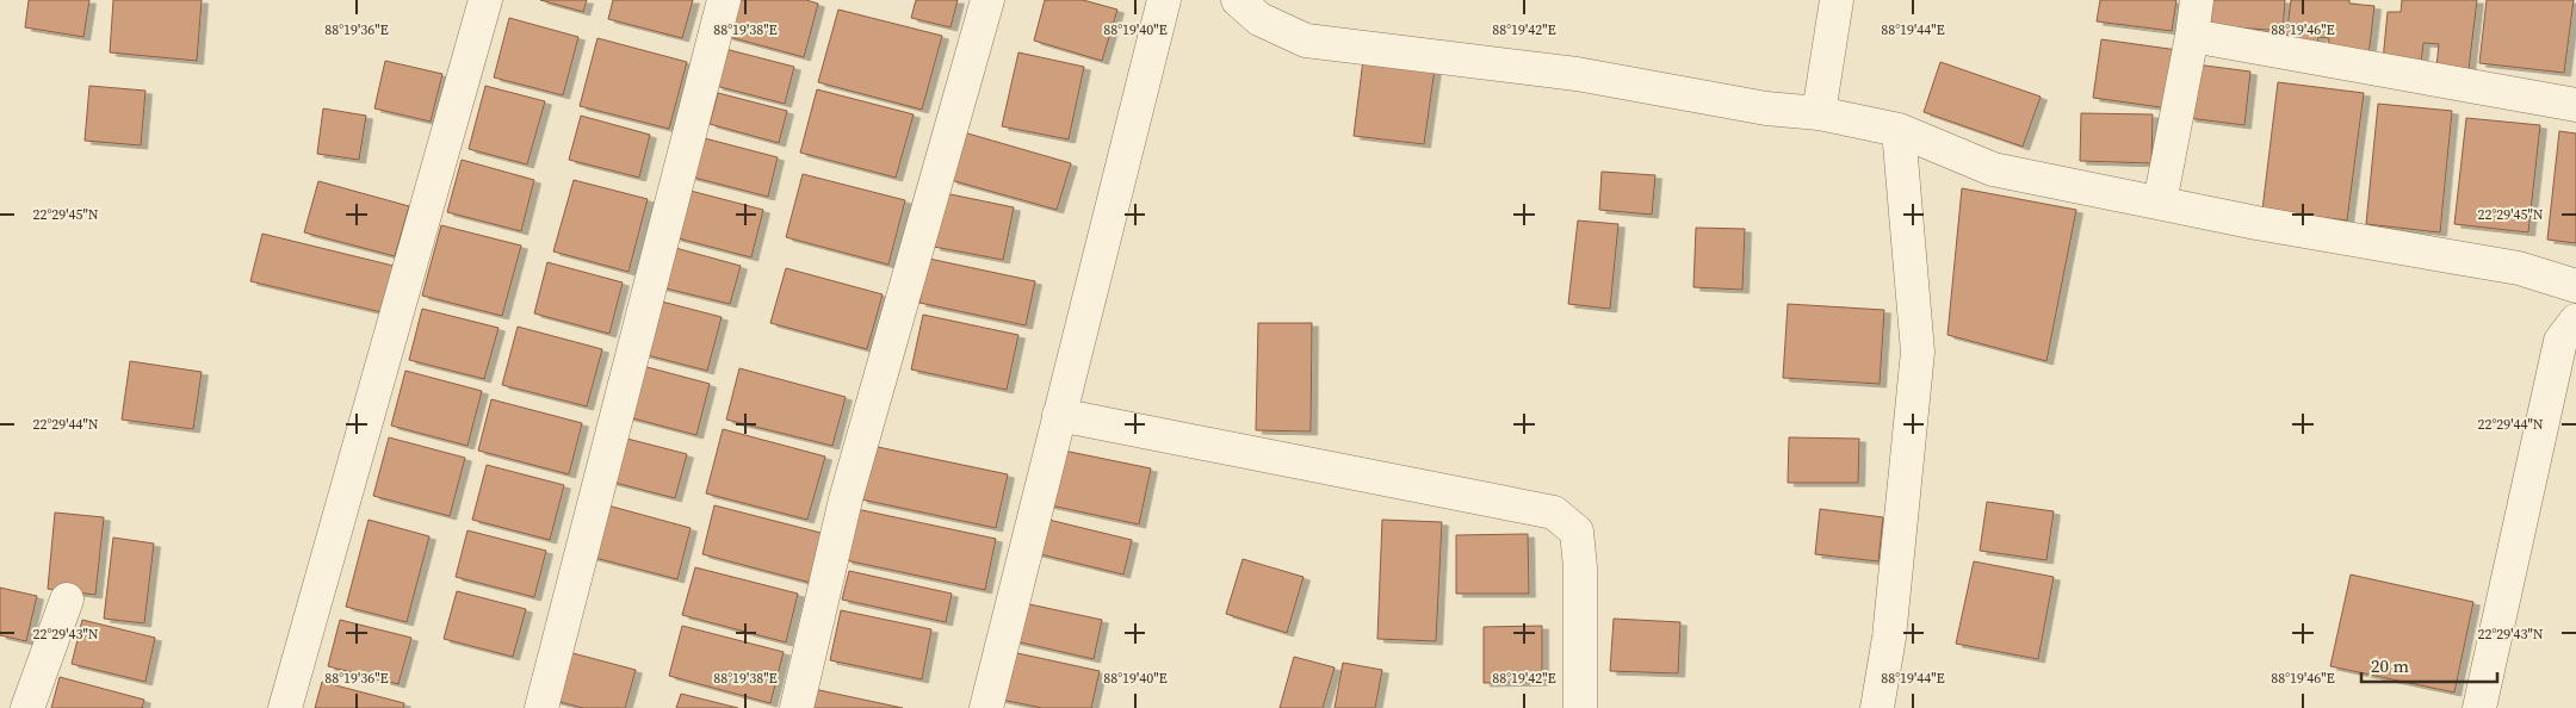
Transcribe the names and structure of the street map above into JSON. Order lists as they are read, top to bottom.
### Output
{
  "scale_bar": "20 m",
  "coordinates": [
    "88°19'36\"E",
    "88°19'38\"E",
    "88°19'40\"E",
    "88°19'42\"E",
    "88°19'44\"E",
    "88°19'46\"E",
    "22°29'45\"N",
    "22°29'44\"N",
    "22°29'43\"N"
  ]
}
